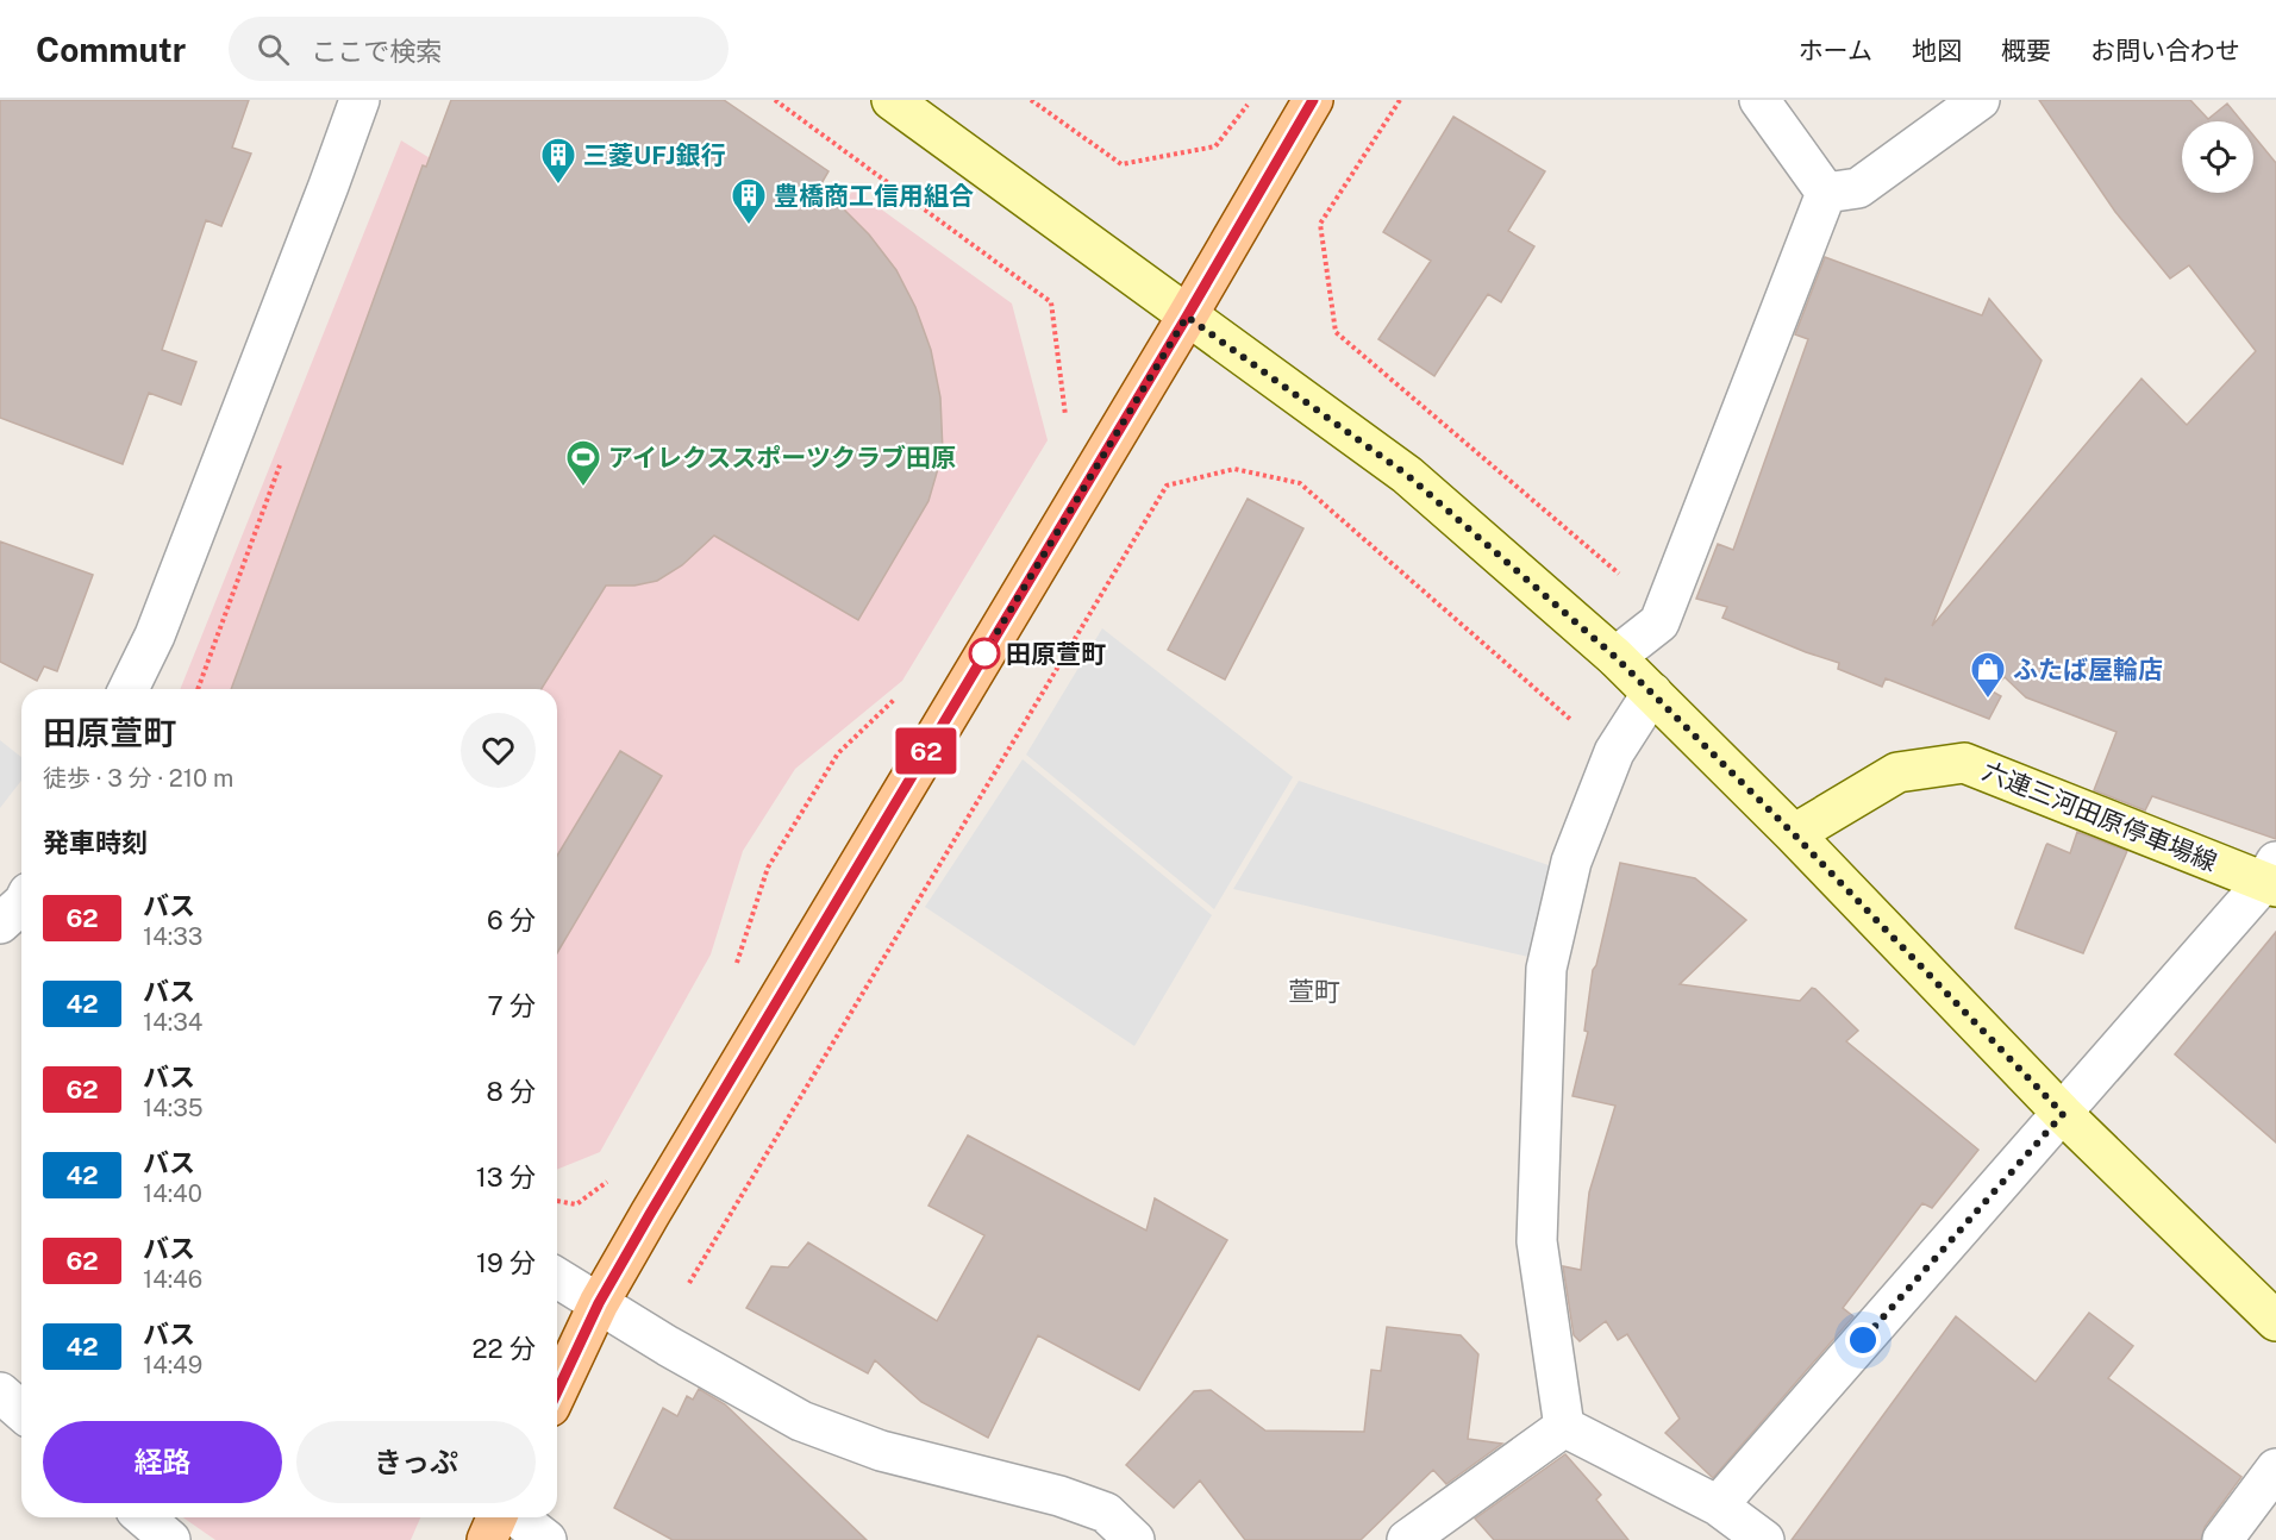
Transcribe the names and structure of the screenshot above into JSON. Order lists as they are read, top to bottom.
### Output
{
  "streets": {
    "main road": ["六連三河田原停車場線"]
  },
  "districts": ["萱町"],
  "places": {
    "building": ["三菱UFJ銀行", "豊橋商工信用組合"],
    "sports": ["アイレクススポーツクラブ田原"],
    "other": ["田原萱町"],
    "shop": ["ふたば屋輪店"]
  },
  "lines": ["bus line 62"],
  "page": {
    "header": "Commutr",
    "search": "ここで検索",
    "nav": [
      "ホーム",
      "地図",
      "概要",
      "お問い合わせ"
    ],
    "on_map": "62",
    "heading": [
      ["田原萱町", "徒歩 · 3 分 · 210 m"],
      "発車時刻"
    ],
    "list": [
      {
        "mark": "62",
        "name": "バス",
        "note": "14:33",
        "value": "6 分"
      },
      {
        "mark": "42",
        "name": "バス",
        "note": "14:34",
        "value": "7 分"
      },
      {
        "mark": "62",
        "name": "バス",
        "note": "14:35",
        "value": "8 分"
      },
      {
        "mark": "42",
        "name": "バス",
        "note": "14:40",
        "value": "13 分"
      },
      {
        "mark": "62",
        "name": "バス",
        "note": "14:46",
        "value": "19 分"
      },
      {
        "mark": "42",
        "name": "バス",
        "note": "14:49",
        "value": "22 分"
      }
    ],
    "buttons": ["経路", "きっぷ"]
  }
}
